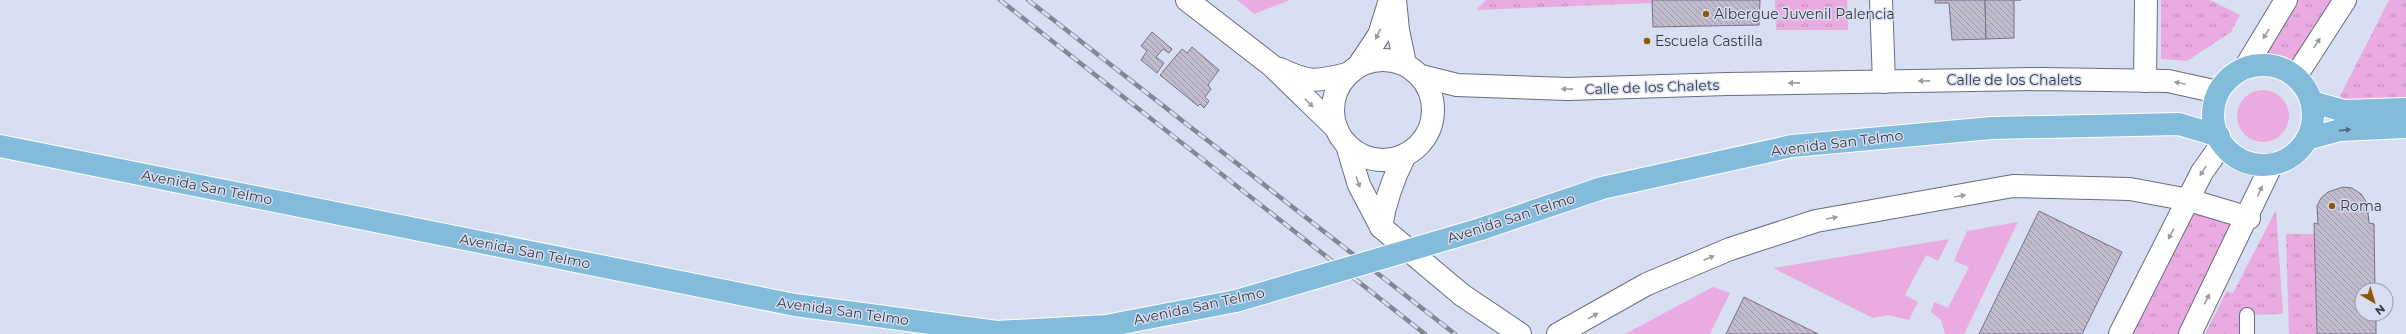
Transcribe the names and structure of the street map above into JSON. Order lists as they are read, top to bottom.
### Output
{
  "streets": {
    "main road": ["Avenida San Telmo"],
    "street": ["Calle de los Chalets"]
  },
  "crossings": [
    ["Calle de los Chalets", "Avenida San Telmo"]
  ],
  "places": ["Albergue Juvenil Palencia", "Escuela Castilla", "Roma"],
  "north": "bottom right"
}
